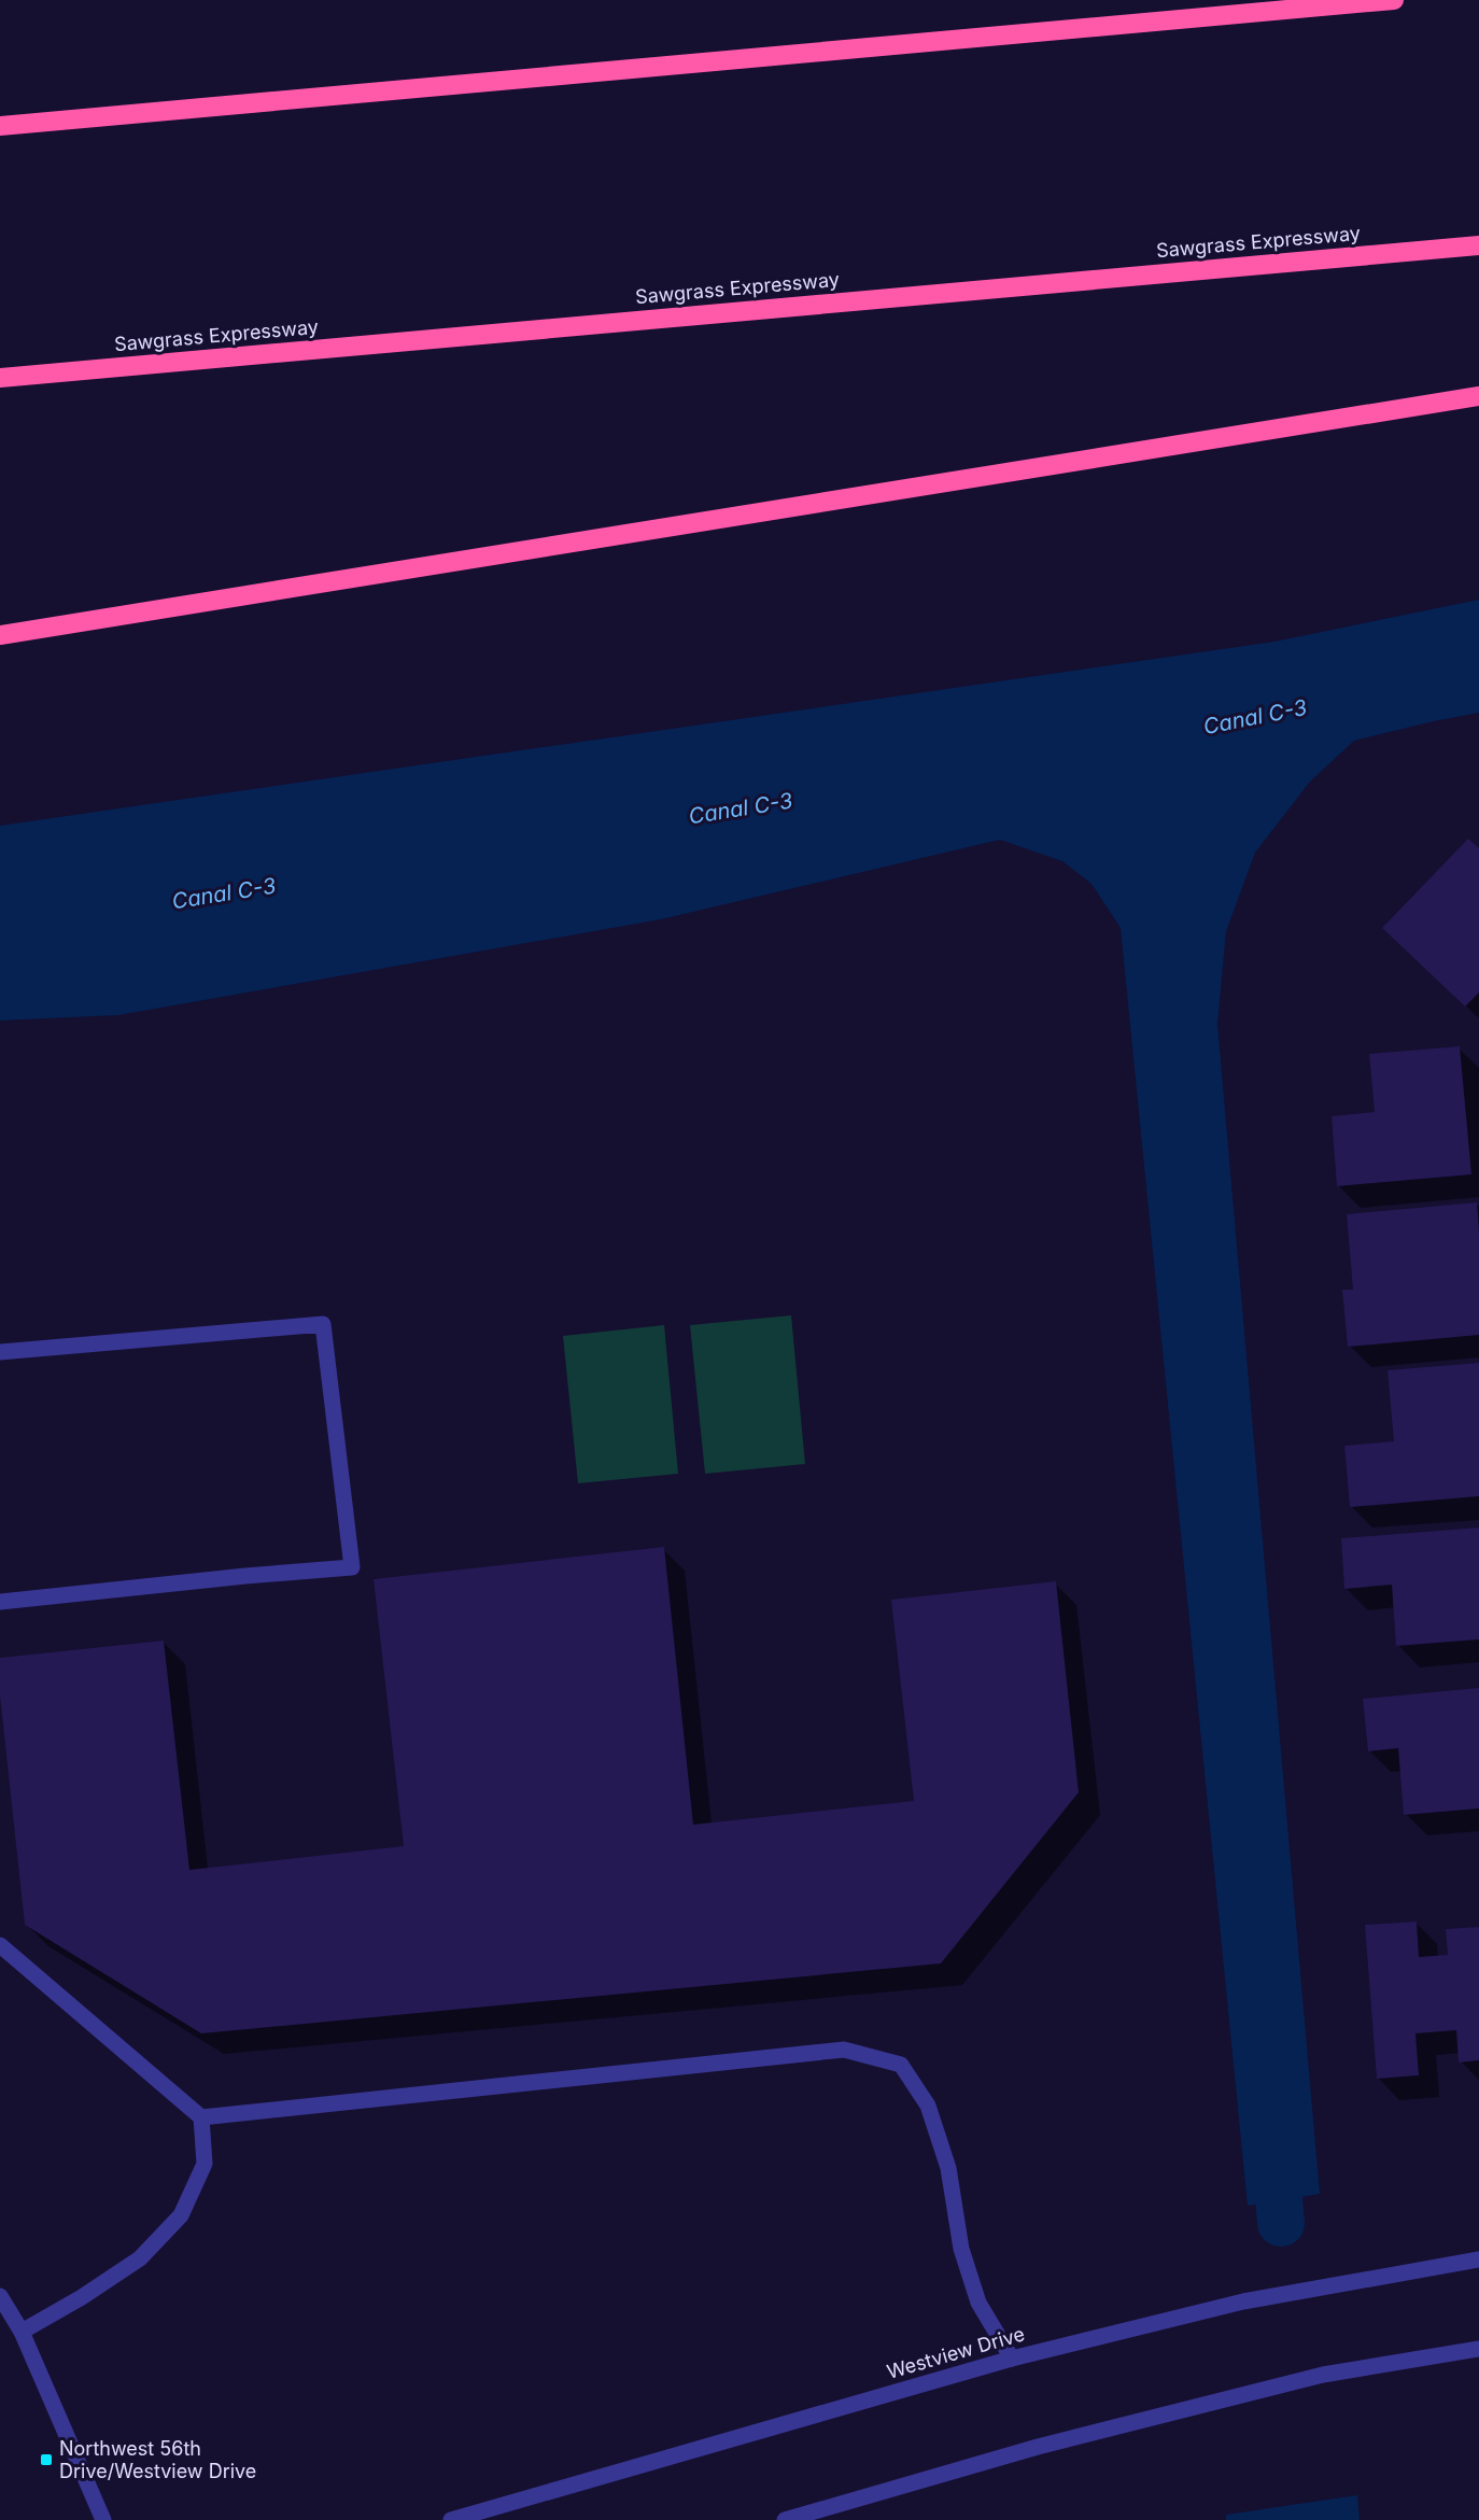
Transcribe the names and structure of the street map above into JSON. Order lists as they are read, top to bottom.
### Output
{
  "streets": {
    "highway": ["Sawgrass Expressway"],
    "street": ["Westview Drive"]
  },
  "water": ["Canal C-3"],
  "places": {
    "transit": ["Northwest 56th Drive/Westview Drive"]
  }
}
